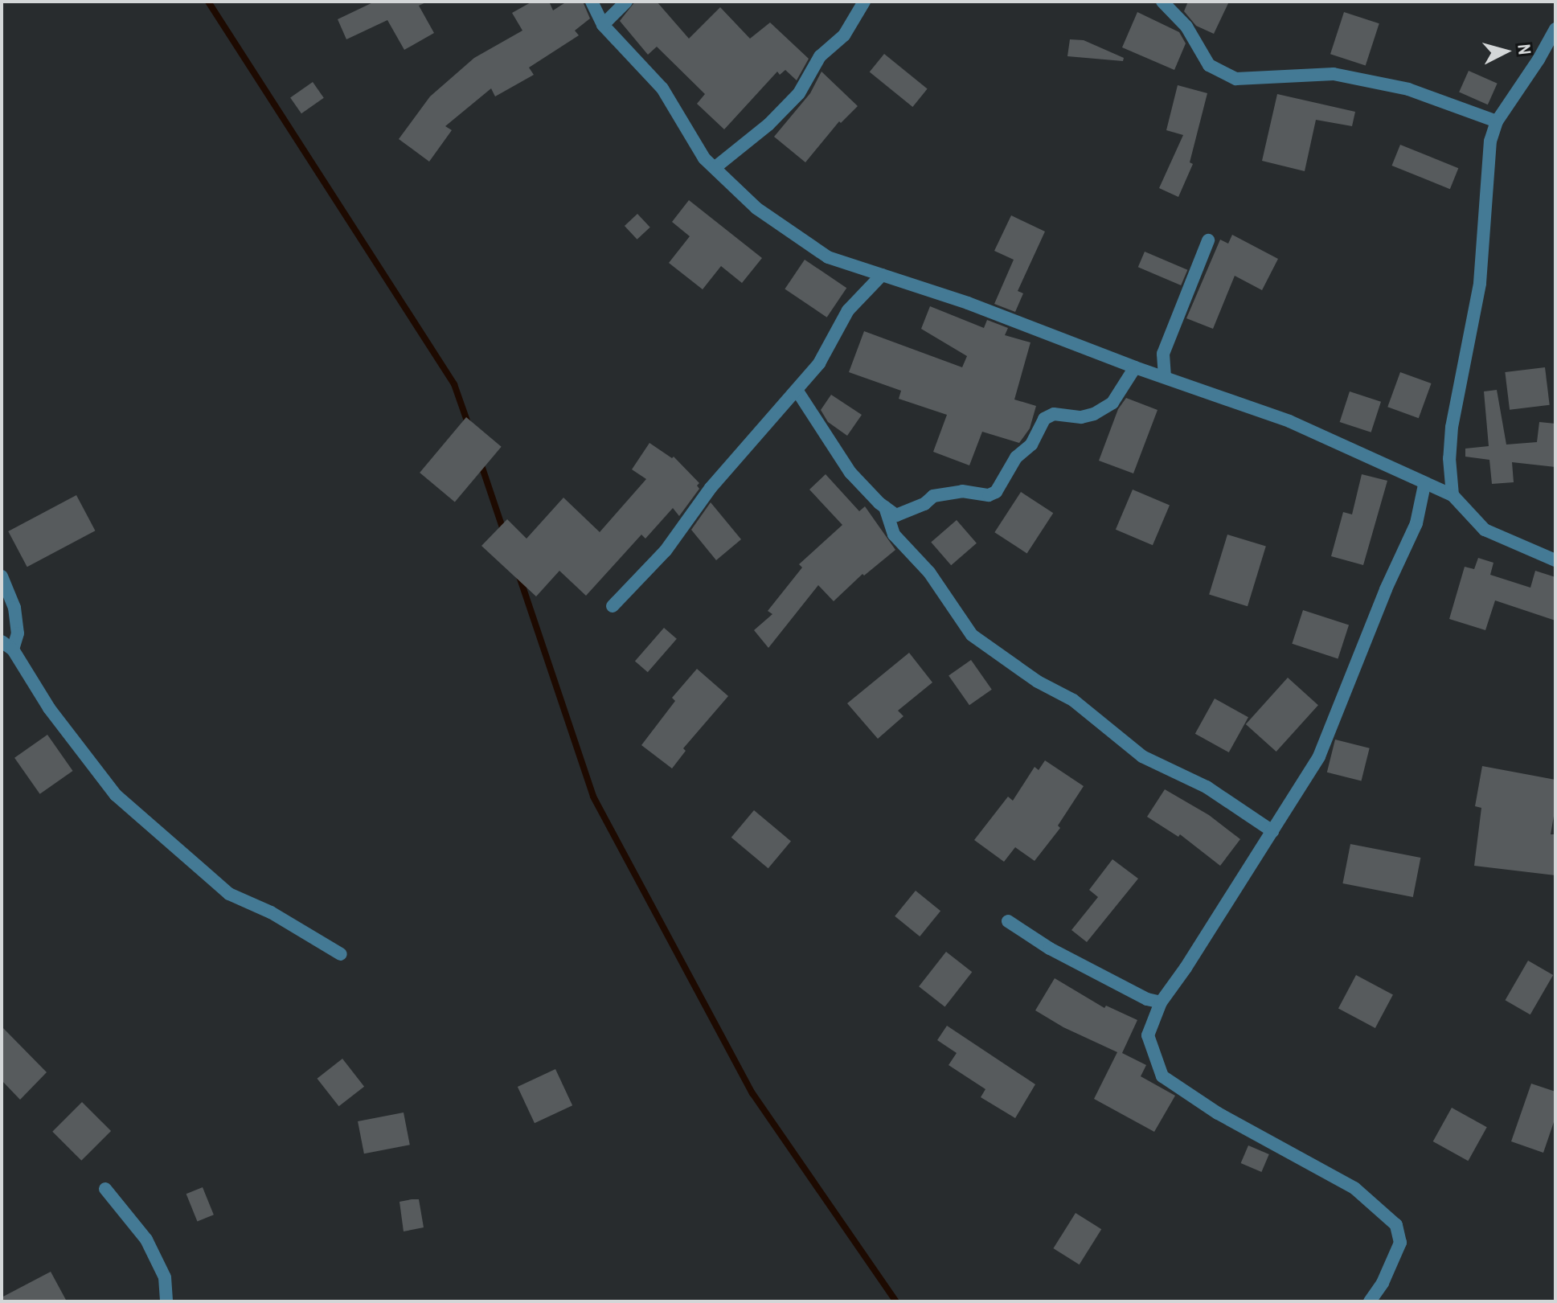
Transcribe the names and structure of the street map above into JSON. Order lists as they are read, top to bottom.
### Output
{
  "north": "right"
}
